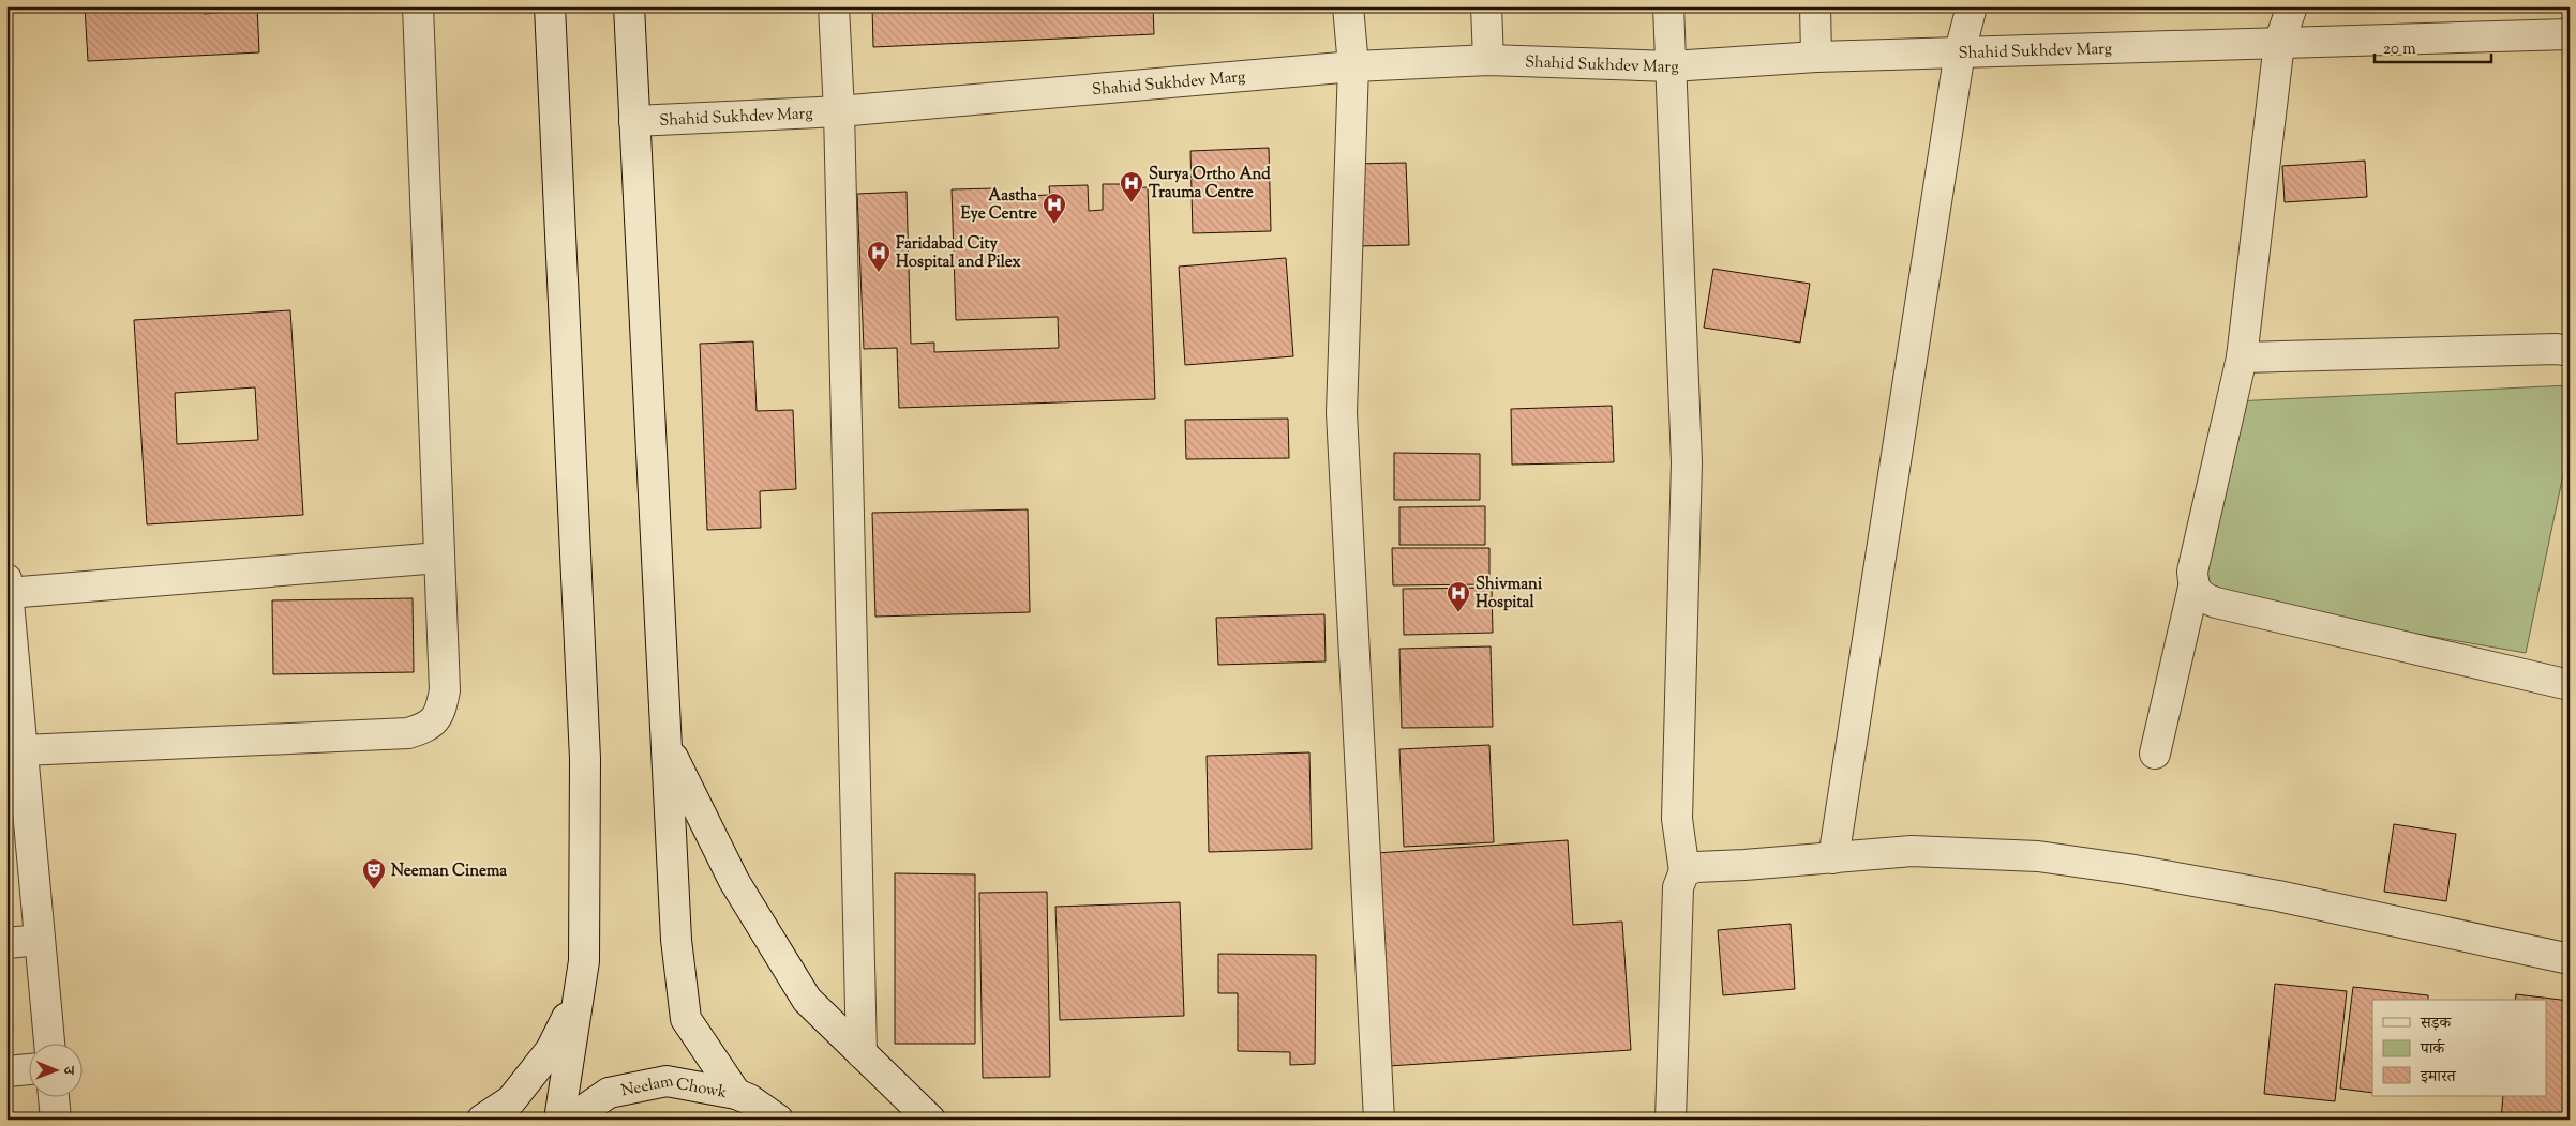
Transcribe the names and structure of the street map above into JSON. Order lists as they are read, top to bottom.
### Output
{
  "streets": {
    "street": ["Shahid Sukhdev Marg", "Neelam Chowk"]
  },
  "places": {
    "hospital": [
      "Surya Ortho And Trauma Centre",
      "Aastha Eye Centre",
      "Faridabad City Hospital and Pilex",
      "Shivmani Hospital"
    ],
    "theatre": ["Neeman Cinema"]
  },
  "legend": ["सड़क", "पार्क", "इमारत"],
  "scale_bar": "20 m",
  "north": "right"
}
